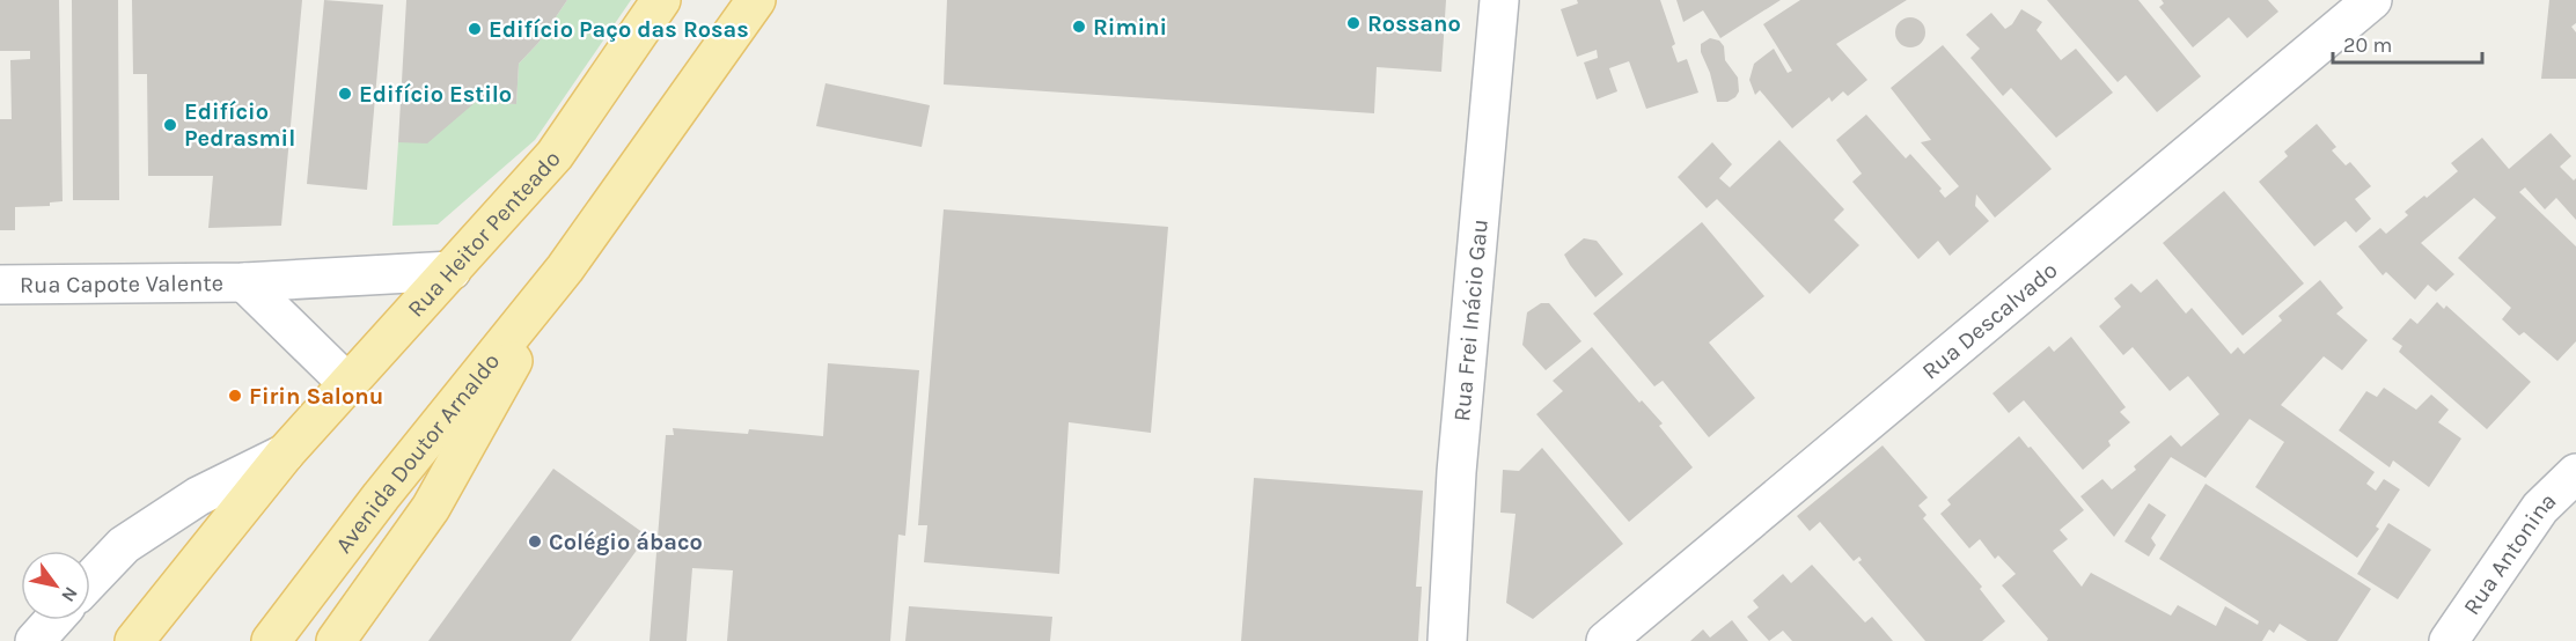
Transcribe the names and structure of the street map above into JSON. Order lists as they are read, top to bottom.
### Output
{
  "streets": {
    "main road": ["Rua Heitor Penteado", "Avenida Doutor Arnaldo"],
    "street": [
      "Rua Capote Valente",
      "Rua Frei Inácio Gau",
      "Rua Descalvado",
      "Rua Antonina"
    ]
  },
  "crossings": [
    ["Rua Heitor Penteado", "Rua Capote Valente"]
  ],
  "places": [
    "Rossano",
    "Rimini",
    "Edifício Paço das Rosas",
    "Edifício Estilo",
    "Edifício Pedrasmil",
    "Firin Salonu",
    "Colégio ábaco"
  ],
  "scale_bar": "20 m",
  "north": "bottom right"
}
